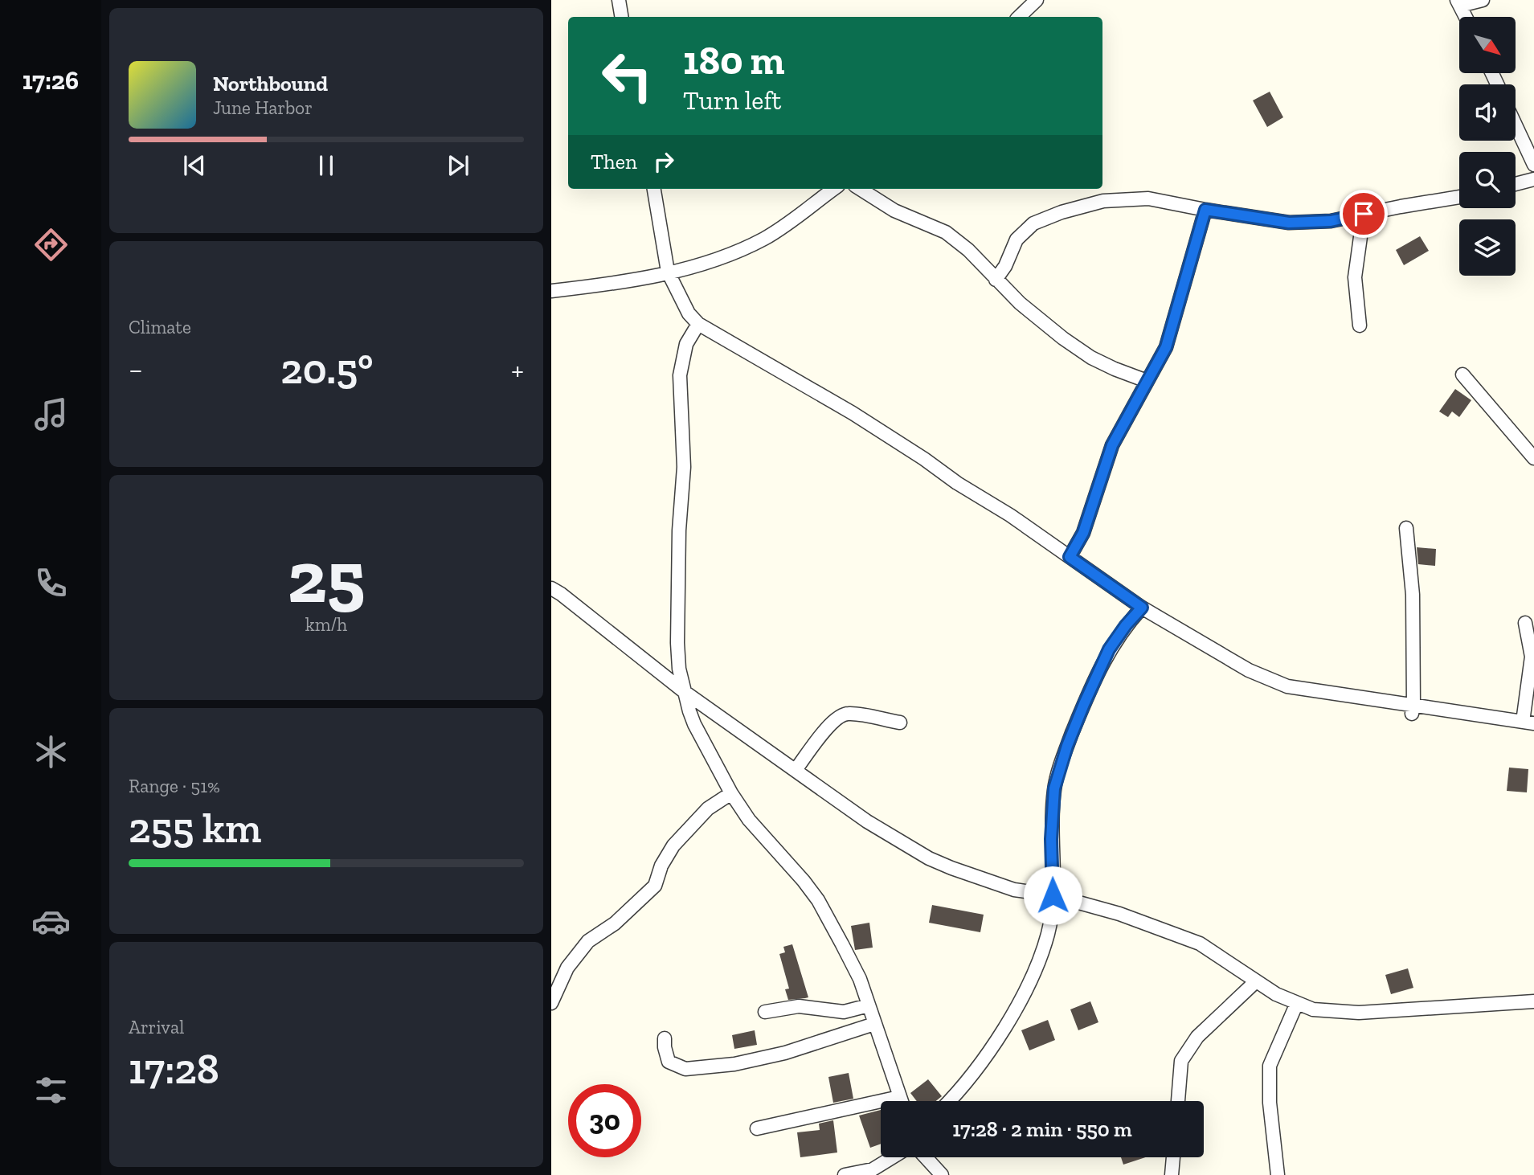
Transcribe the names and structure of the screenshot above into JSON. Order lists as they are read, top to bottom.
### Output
{
  "north": "bottom right",
  "page": {
    "tabs": "17:26",
    "turn": ["180 m", "Turn left"],
    "song": ["Northbound", "June Harbor"],
    "then": "Then",
    "tile": [
      "Climate",
      ["25", "km/h"],
      ["Range · 51%", "255 km"],
      ["Arrival", "17:28"]
    ],
    "heat": ["−", "20.5°", "+"],
    "limit": "30",
    "trip": "17:28 · 2 min · 550 m"
  }
}
